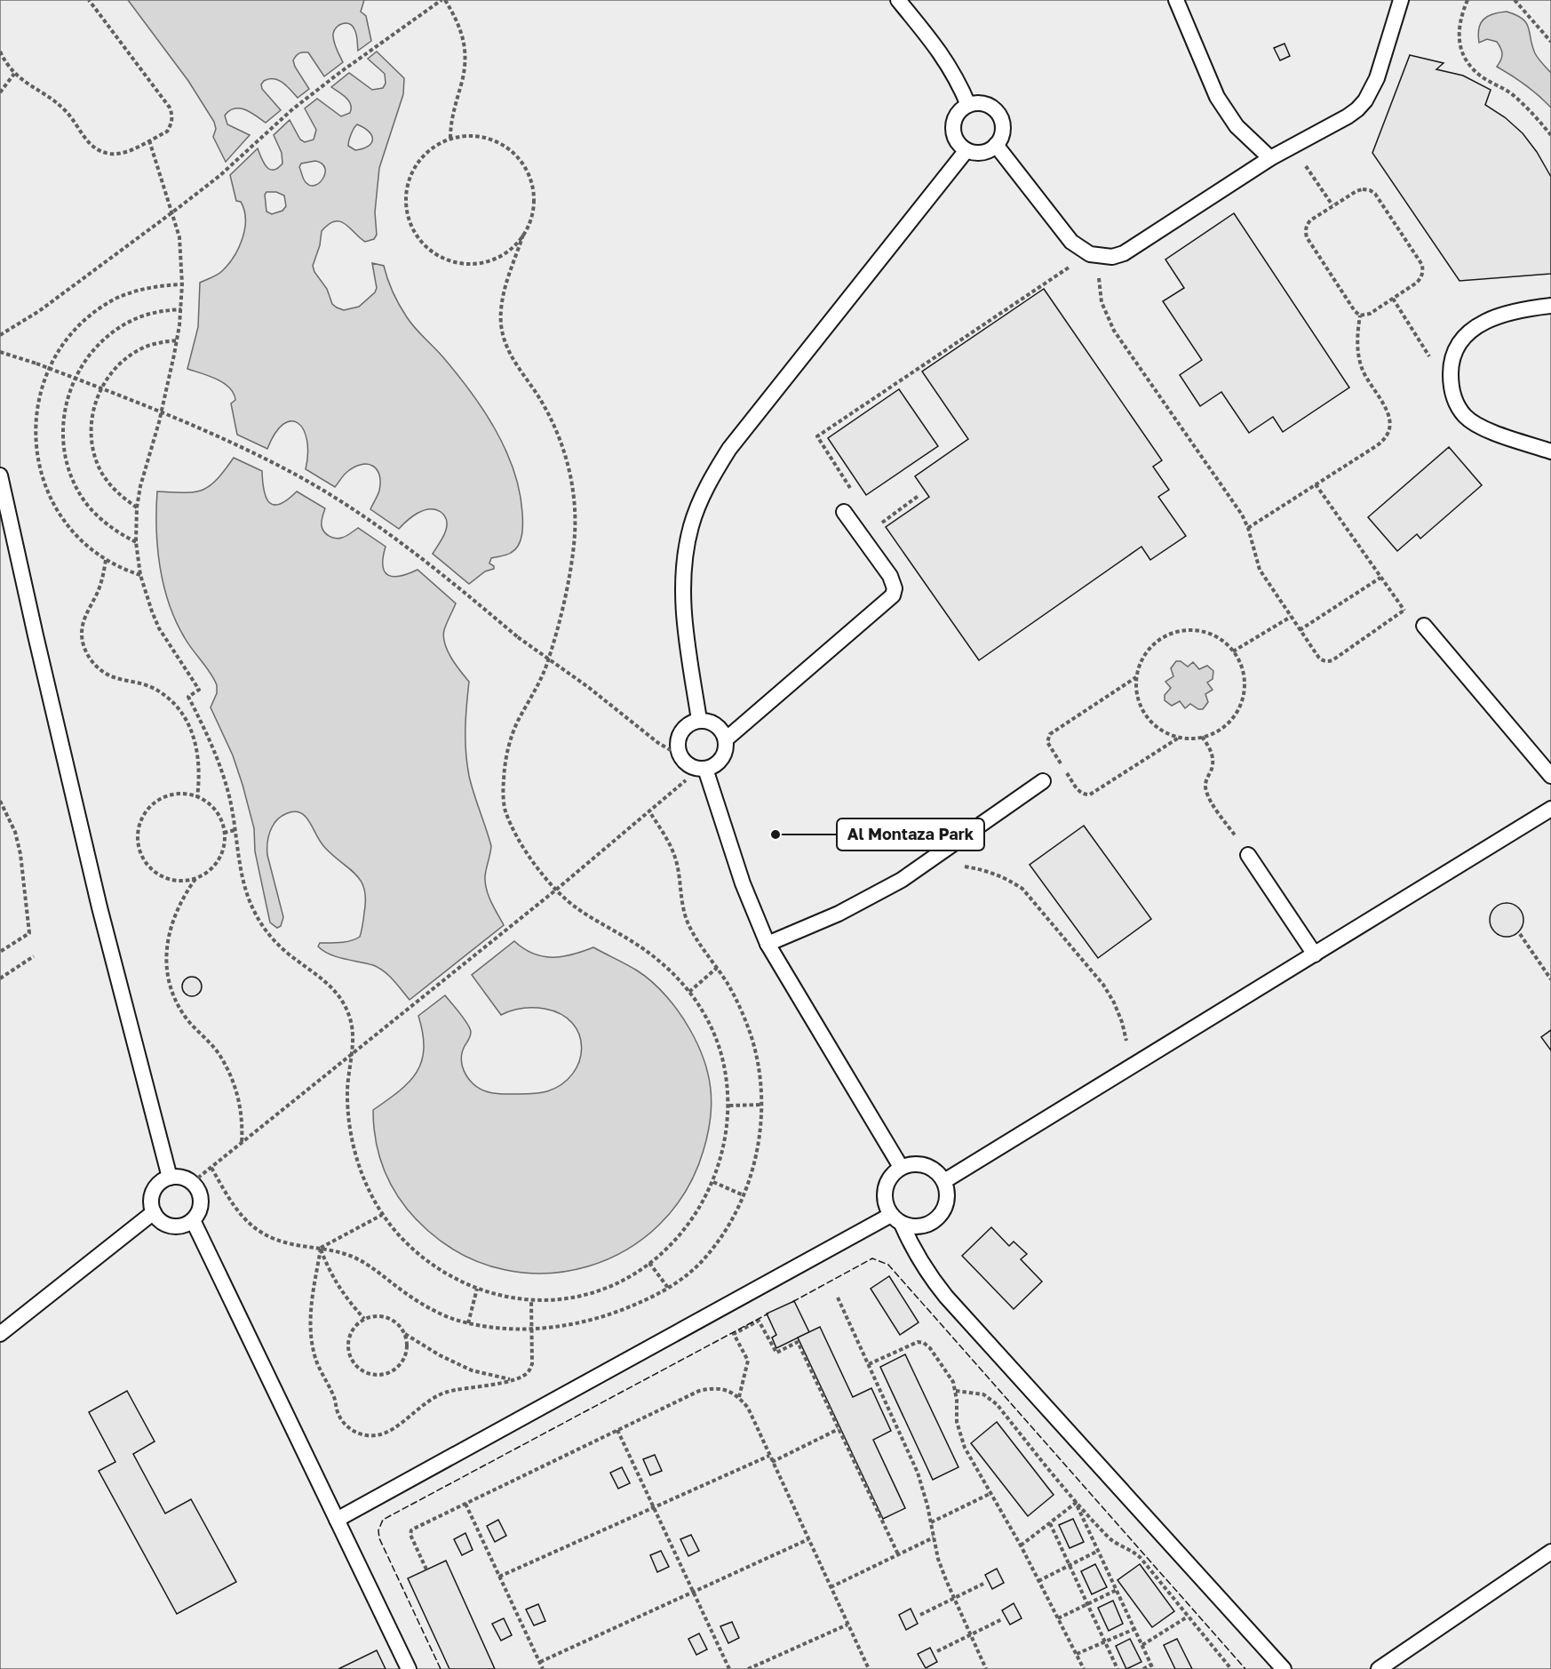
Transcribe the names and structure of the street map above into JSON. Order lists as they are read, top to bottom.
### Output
{
  "places": ["Al Montaza Park"]
}
